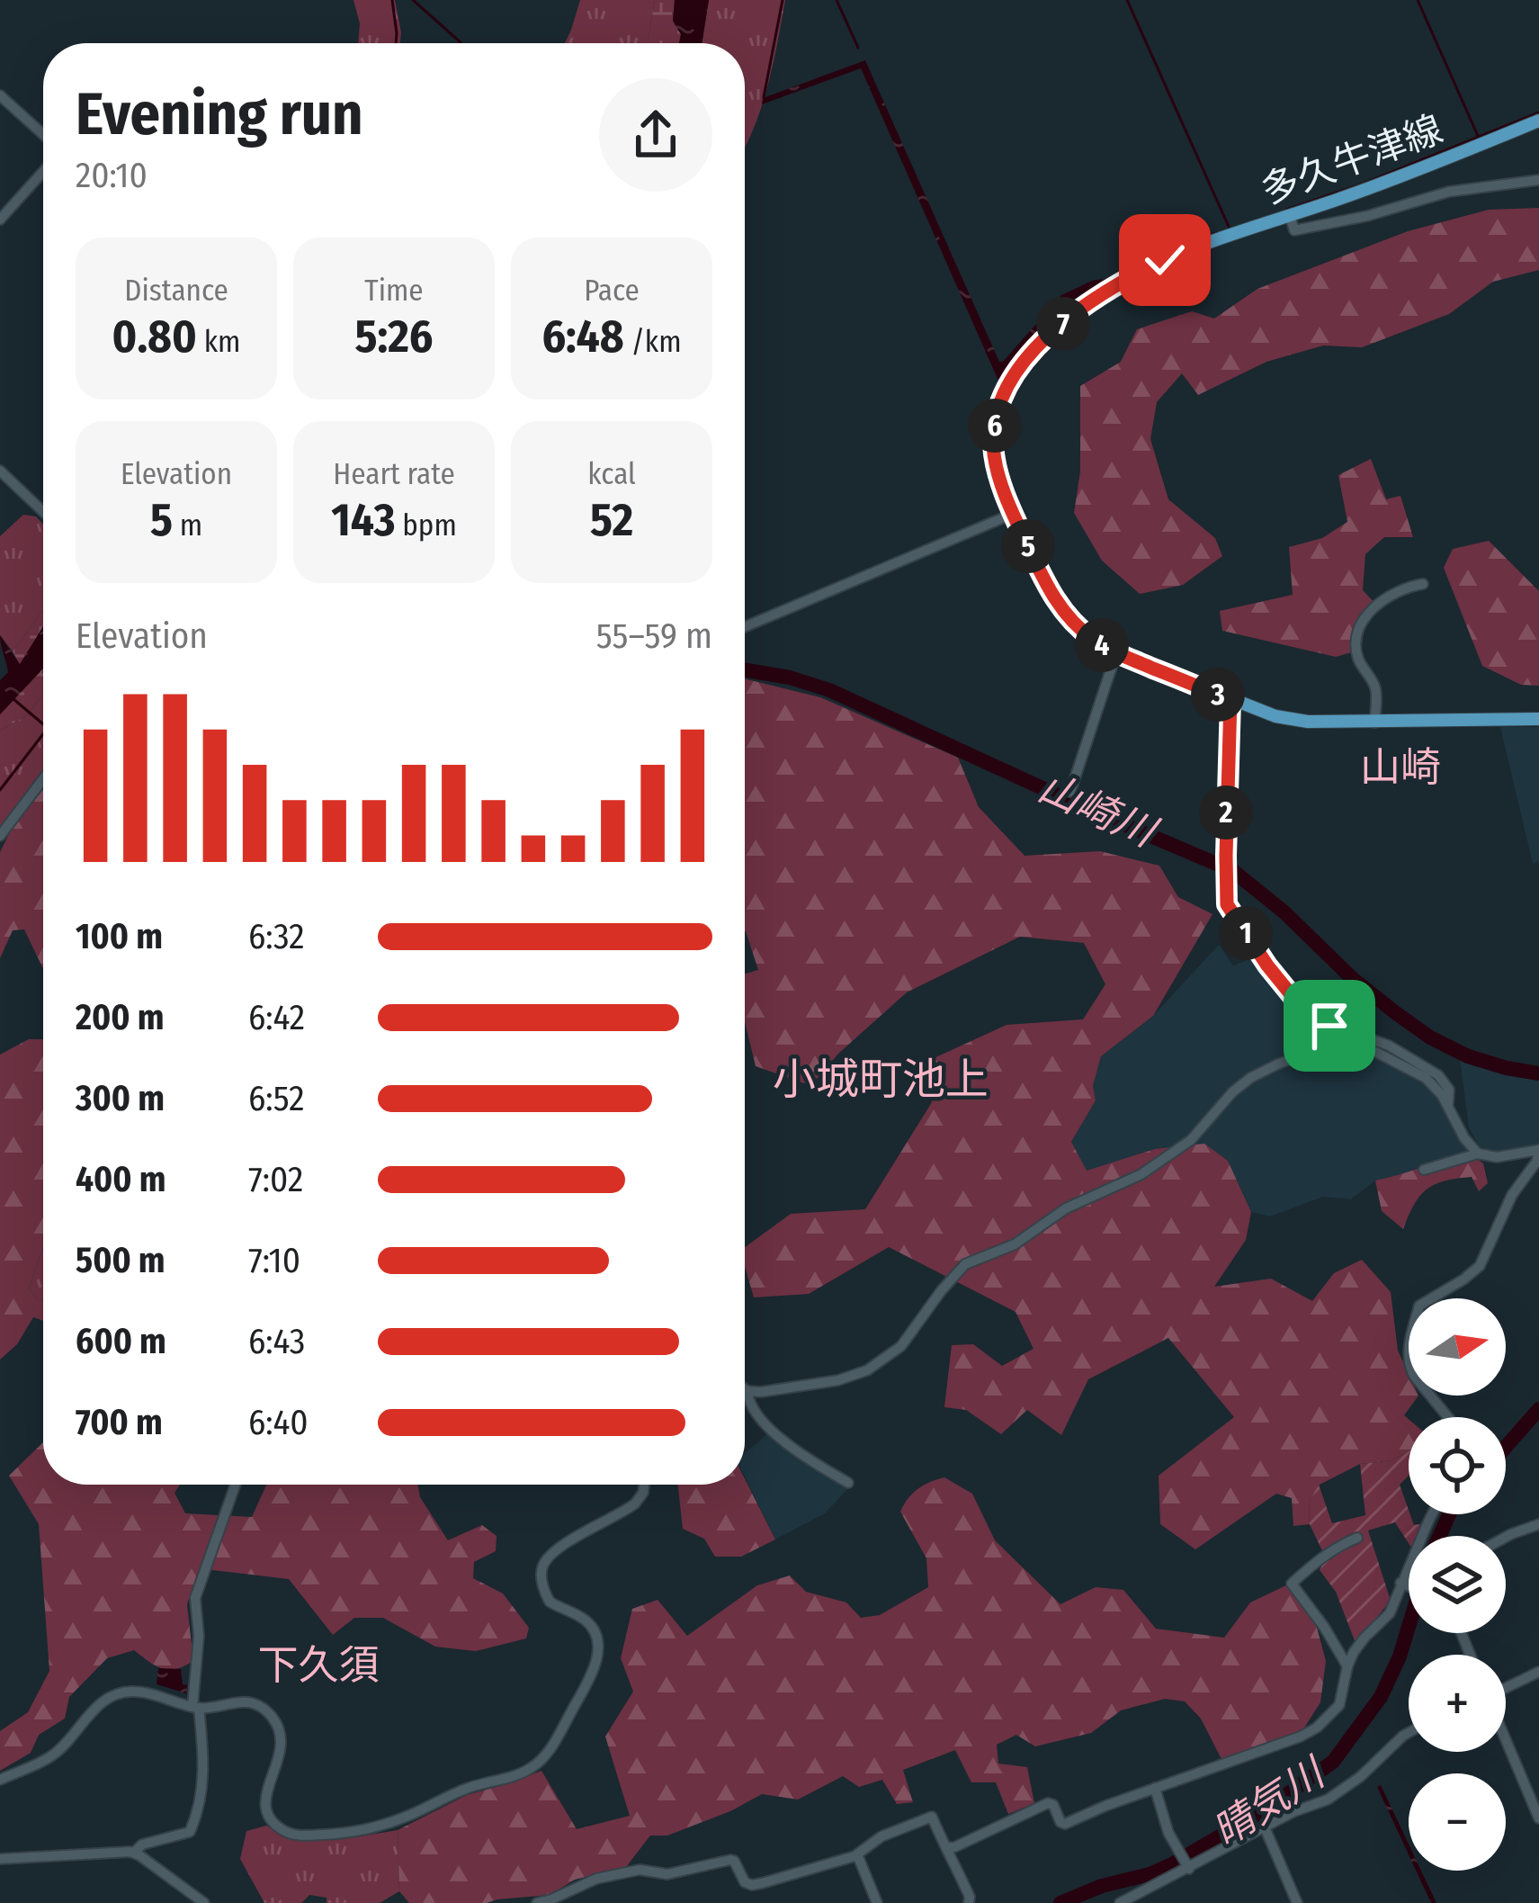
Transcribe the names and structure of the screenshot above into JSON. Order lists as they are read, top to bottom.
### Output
{
  "streets": {
    "main road": ["多久牛津線"]
  },
  "districts": ["山崎", "小城町池上", "下久須"],
  "water": ["山崎川", "晴気川"],
  "north": "right",
  "page": {
    "heading": ["Evening run", "20:10"],
    "stats": [
      ["Distance", "0.80 km"],
      ["Time", "5:26"],
      ["Pace", "6:48 /km"],
      ["Elevation", "5 m"],
      ["Heart rate", "143 bpm"],
      ["kcal", "52"]
    ],
    "pins": [
      "7",
      "6",
      "5",
      "4",
      "3",
      "2",
      "1"
    ],
    "chart": ["Elevation", "55–59 m"],
    "list": [
      {
        "name": "100 m",
        "note": "6:32"
      },
      {
        "name": "200 m",
        "note": "6:42"
      },
      {
        "name": "300 m",
        "note": "6:52"
      },
      {
        "name": "400 m",
        "note": "7:02"
      },
      {
        "name": "500 m",
        "note": "7:10"
      },
      {
        "name": "600 m",
        "note": "6:43"
      },
      {
        "name": "700 m",
        "note": "6:40"
      }
    ],
    "map_buttons": ["+", "−"]
  }
}
